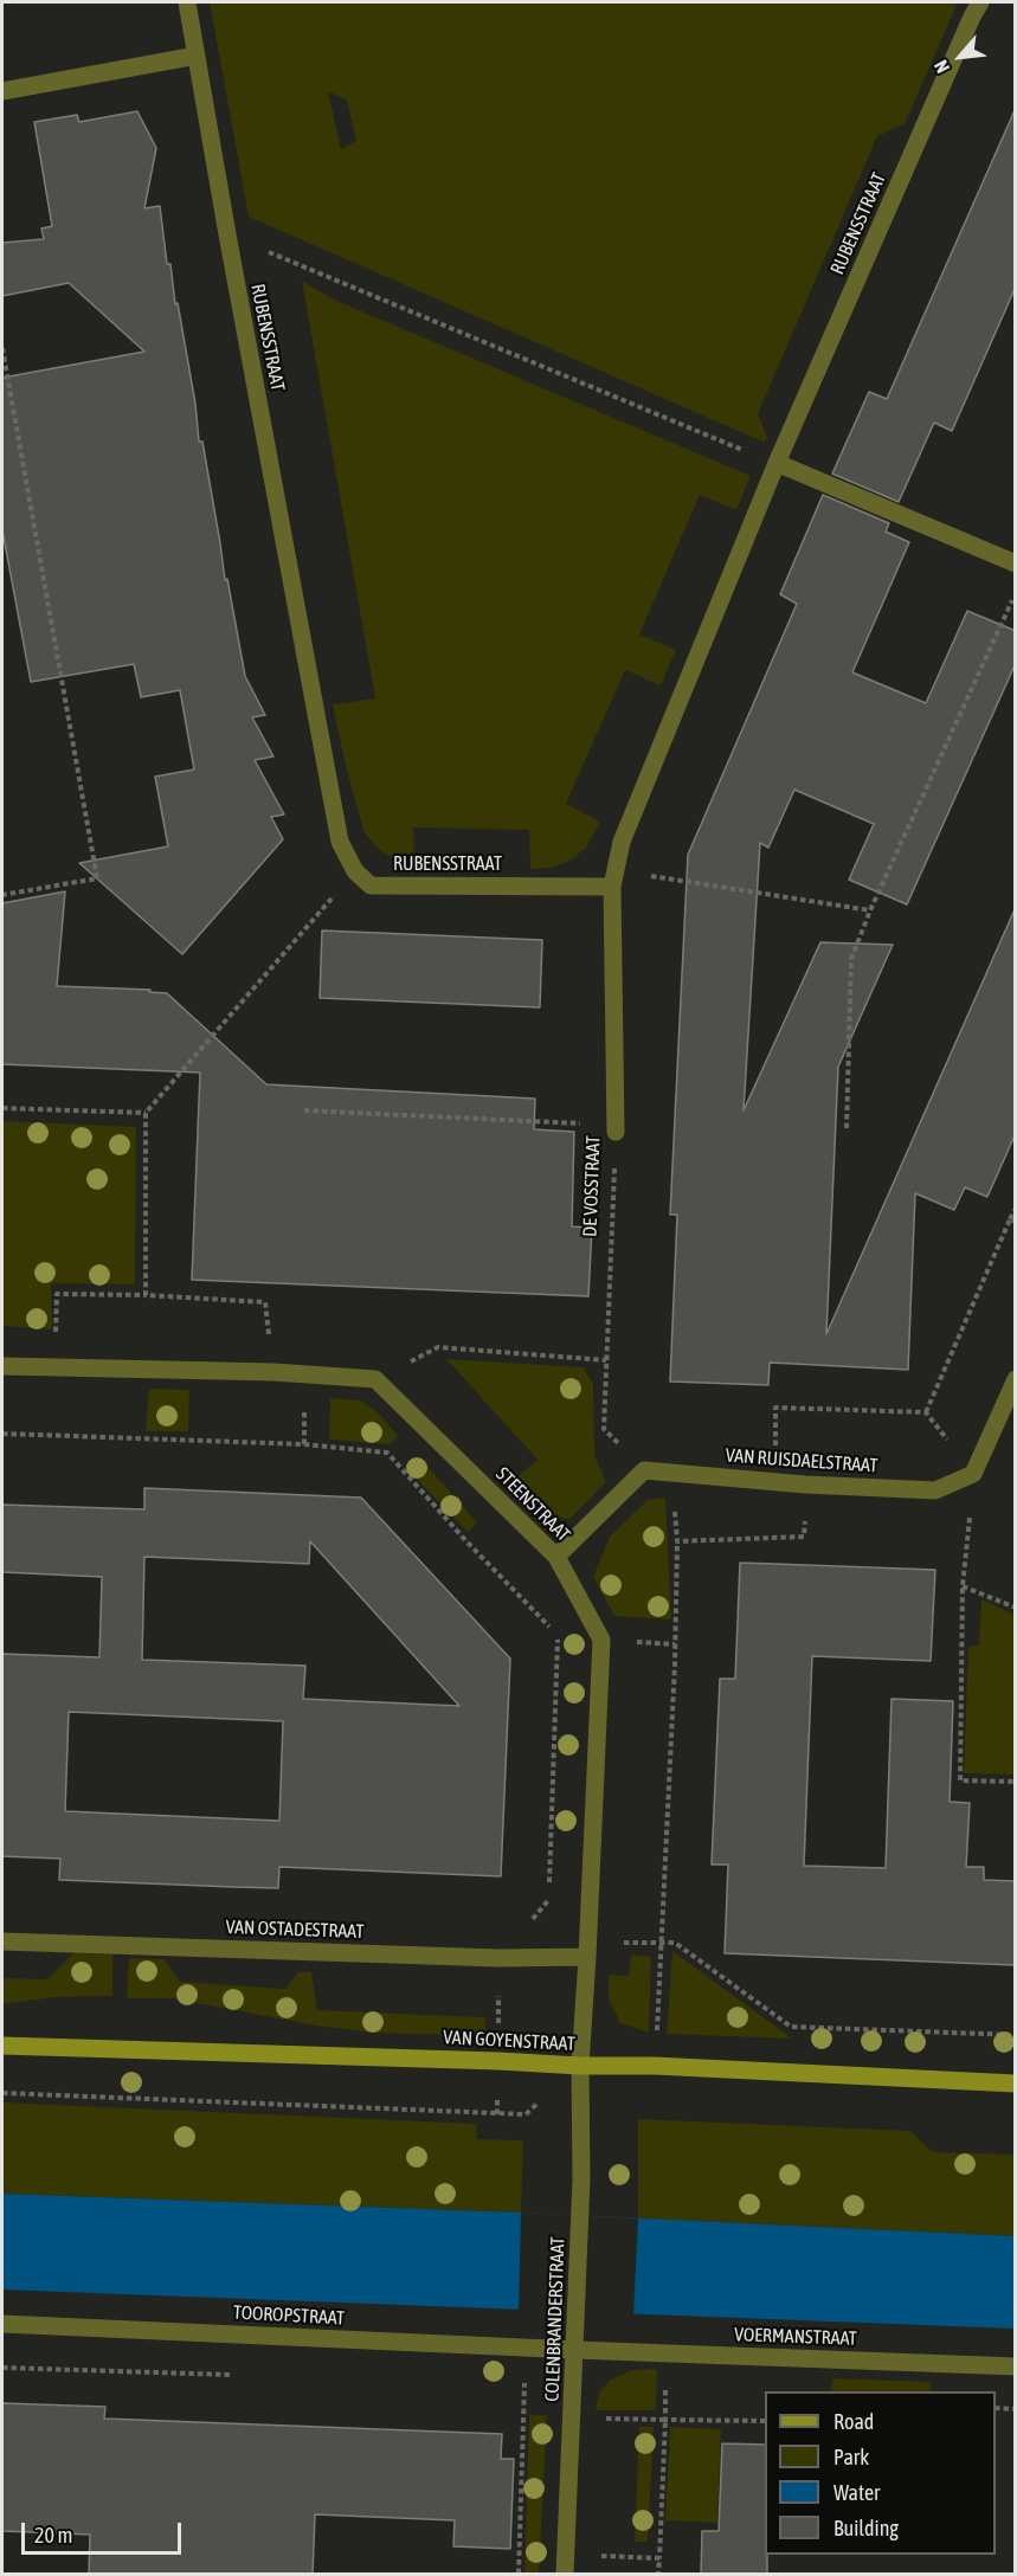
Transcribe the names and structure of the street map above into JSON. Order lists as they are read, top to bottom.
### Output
{
  "streets": {
    "street": [
      "RUBENSSTRAAT",
      "DE VOSSTRAAT",
      "VAN RUISDAELSTRAAT",
      "STEENSTRAAT",
      "VAN OSTADESTRAAT",
      "VAN GOYENSTRAAT",
      "TOOROPSTRAAT",
      "COLENBRANDERSTRAAT",
      "VOERMANSTRAAT"
    ]
  },
  "crossings": [
    ["RUBENSSTRAAT", "DE VOSSTRAAT"],
    ["DE VOSSTRAAT", "VAN RUISDAELSTRAAT"],
    ["STEENSTRAAT", "VAN OSTADESTRAAT"],
    ["STEENSTRAAT", "VAN GOYENSTRAAT"],
    ["STEENSTRAAT", "COLENBRANDERSTRAAT"],
    ["VAN GOYENSTRAAT", "COLENBRANDERSTRAAT"],
    ["TOOROPSTRAAT", "COLENBRANDERSTRAAT"],
    ["TOOROPSTRAAT", "VOERMANSTRAAT"],
    ["COLENBRANDERSTRAAT", "VOERMANSTRAAT"]
  ],
  "legend": [
    "Road",
    "Park",
    "Water",
    "Building"
  ],
  "scale_bar": "20 m",
  "north": "bottom left"
}
